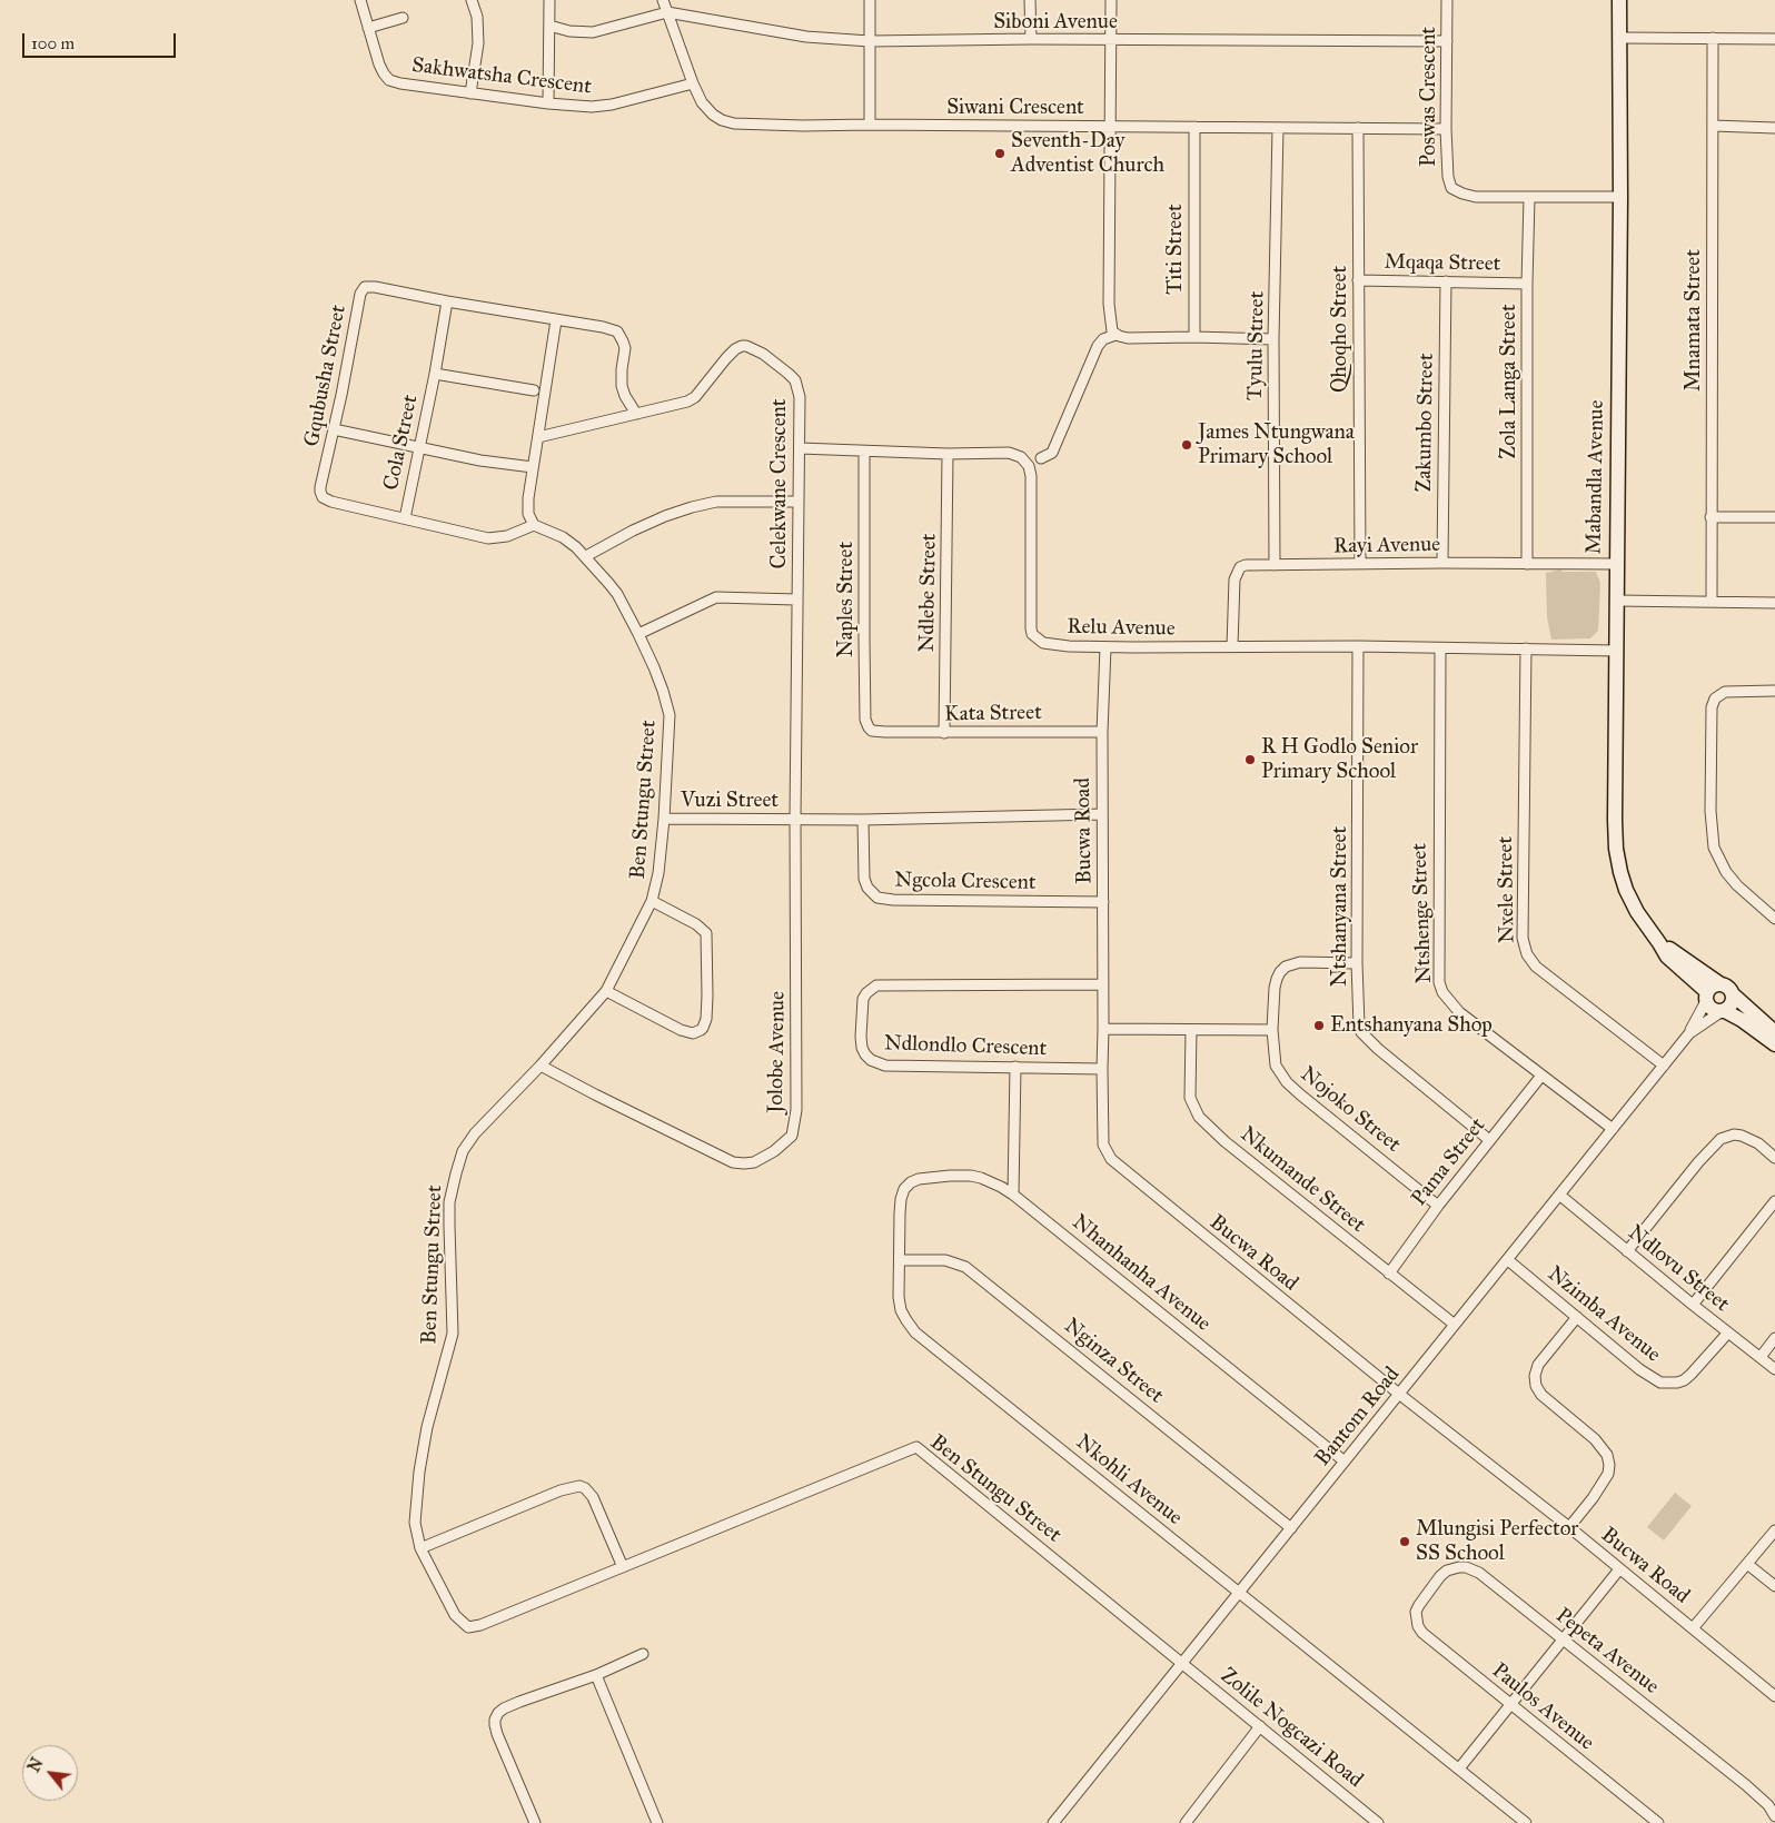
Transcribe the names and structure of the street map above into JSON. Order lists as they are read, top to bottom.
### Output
{
  "streets": {
    "street": [
      "Siboni Avenue",
      "Sakhwatsha Crescent",
      "Poswas Crescent",
      "Siwani Crescent",
      "Titi Street",
      "Mqaqa Street",
      "Mnamata Street",
      "Qhoqho Street",
      "Tyulu Street",
      "Gqubusha Street",
      "Zola Langa Street",
      "Zakumbo Street",
      "Cola Street",
      "Mabandla Avenue",
      "Celekwane Crescent",
      "Rayi Avenue",
      "Ndlebe Street",
      "Naples Street",
      "Relu Avenue",
      "Kata Street",
      "Ben Stungu Street",
      "Vuzi Street",
      "Bucwa Road",
      "Ngcola Crescent",
      "Nxele Street",
      "Ntshanyana Street",
      "Ntshenge Street",
      "Ndlondlo Crescent",
      "Jolobe Avenue",
      "Nojoko Street",
      "Pama Street",
      "Nkumande Street",
      "Ndlovu Street",
      "Nhanhanha Avenue",
      "Nzimba Avenue",
      "Nginza Street",
      "Bantom Road",
      "Nkohli Avenue",
      "Pepeta Avenue",
      "Paulos Avenue",
      "Zolile Nogcazi Road"
    ]
  },
  "crossings": [
    ["Siboni Avenue", "Poswas Crescent"],
    ["Siboni Avenue", "Siwani Crescent"],
    ["Sakhwatsha Crescent", "Siwani Crescent"],
    ["Poswas Crescent", "Siwani Crescent"],
    ["Poswas Crescent", "Zola Langa Street"],
    ["Poswas Crescent", "Mabandla Avenue"],
    ["Siwani Crescent", "Titi Street"],
    ["Siwani Crescent", "Qhoqho Street"],
    ["Siwani Crescent", "Tyulu Street"],
    ["Mqaqa Street", "Qhoqho Street"],
    ["Mqaqa Street", "Zola Langa Street"],
    ["Mqaqa Street", "Zakumbo Street"],
    ["Qhoqho Street", "Rayi Avenue"],
    ["Tyulu Street", "Rayi Avenue"],
    ["Gqubusha Street", "Cola Street"],
    ["Gqubusha Street", "Celekwane Crescent"],
    ["Gqubusha Street", "Ben Stungu Street"],
    ["Zola Langa Street", "Rayi Avenue"],
    ["Zakumbo Street", "Rayi Avenue"],
    ["Mabandla Avenue", "Rayi Avenue"],
    ["Mabandla Avenue", "Relu Avenue"],
    ["Mabandla Avenue", "Bantom Road"],
    ["Celekwane Crescent", "Relu Avenue"],
    ["Celekwane Crescent", "Vuzi Street"],
    ["Celekwane Crescent", "Jolobe Avenue"],
    ["Rayi Avenue", "Relu Avenue"],
    ["Ndlebe Street", "Relu Avenue"],
    ["Ndlebe Street", "Kata Street"],
    ["Naples Street", "Relu Avenue"],
    ["Naples Street", "Kata Street"],
    ["Relu Avenue", "Bucwa Road"],
    ["Relu Avenue", "Nxele Street"],
    ["Relu Avenue", "Ntshanyana Street"],
    ["Relu Avenue", "Ntshenge Street"],
    ["Kata Street", "Bucwa Road"],
    ["Ben Stungu Street", "Vuzi Street"],
    ["Ben Stungu Street", "Jolobe Avenue"],
    ["Ben Stungu Street", "Bantom Road"],
    ["Ben Stungu Street", "Zolile Nogcazi Road"],
    ["Vuzi Street", "Jolobe Avenue"],
    ["Bucwa Road", "Ngcola Crescent"],
    ["Bucwa Road", "Ndlondlo Crescent"],
    ["Bucwa Road", "Bantom Road"],
    ["Nxele Street", "Bantom Road"],
    ["Ntshanyana Street", "Nojoko Street"],
    ["Ntshanyana Street", "Pama Street"],
    ["Ntshenge Street", "Pama Street"],
    ["Ntshenge Street", "Bantom Road"],
    ["Nojoko Street", "Pama Street"],
    ["Pama Street", "Nkumande Street"],
    ["Nkumande Street", "Bantom Road"],
    ["Ndlovu Street", "Nzimba Avenue"],
    ["Ndlovu Street", "Bantom Road"],
    ["Nhanhanha Avenue", "Bantom Road"],
    ["Nhanhanha Avenue", "Nkohli Avenue"],
    ["Nzimba Avenue", "Bantom Road"],
    ["Nginza Street", "Bantom Road"],
    ["Nginza Street", "Nkohli Avenue"],
    ["Bantom Road", "Nkohli Avenue"],
    ["Bantom Road", "Zolile Nogcazi Road"],
    ["Pepeta Avenue", "Paulos Avenue"]
  ],
  "places": [
    "Seventh-Day Adventist Church",
    "James Ntungwana Primary School",
    "R H Godlo Senior Primary School",
    "Entshanyana Shop",
    "Mlungisi Perfector SS School"
  ],
  "scale_bar": "100 m",
  "north": "top left"
}
